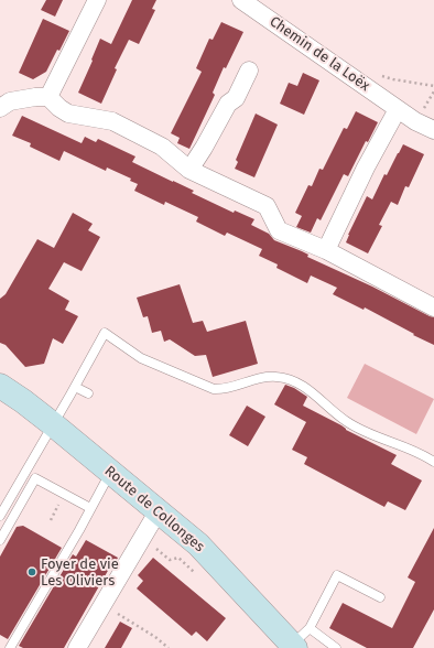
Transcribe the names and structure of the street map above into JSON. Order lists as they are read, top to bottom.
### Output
{
  "streets": {
    "street": ["Chemin de la Loëx", "Route de Collonges"]
  },
  "places": ["Foyer de vie Les Oliviers"]
}
